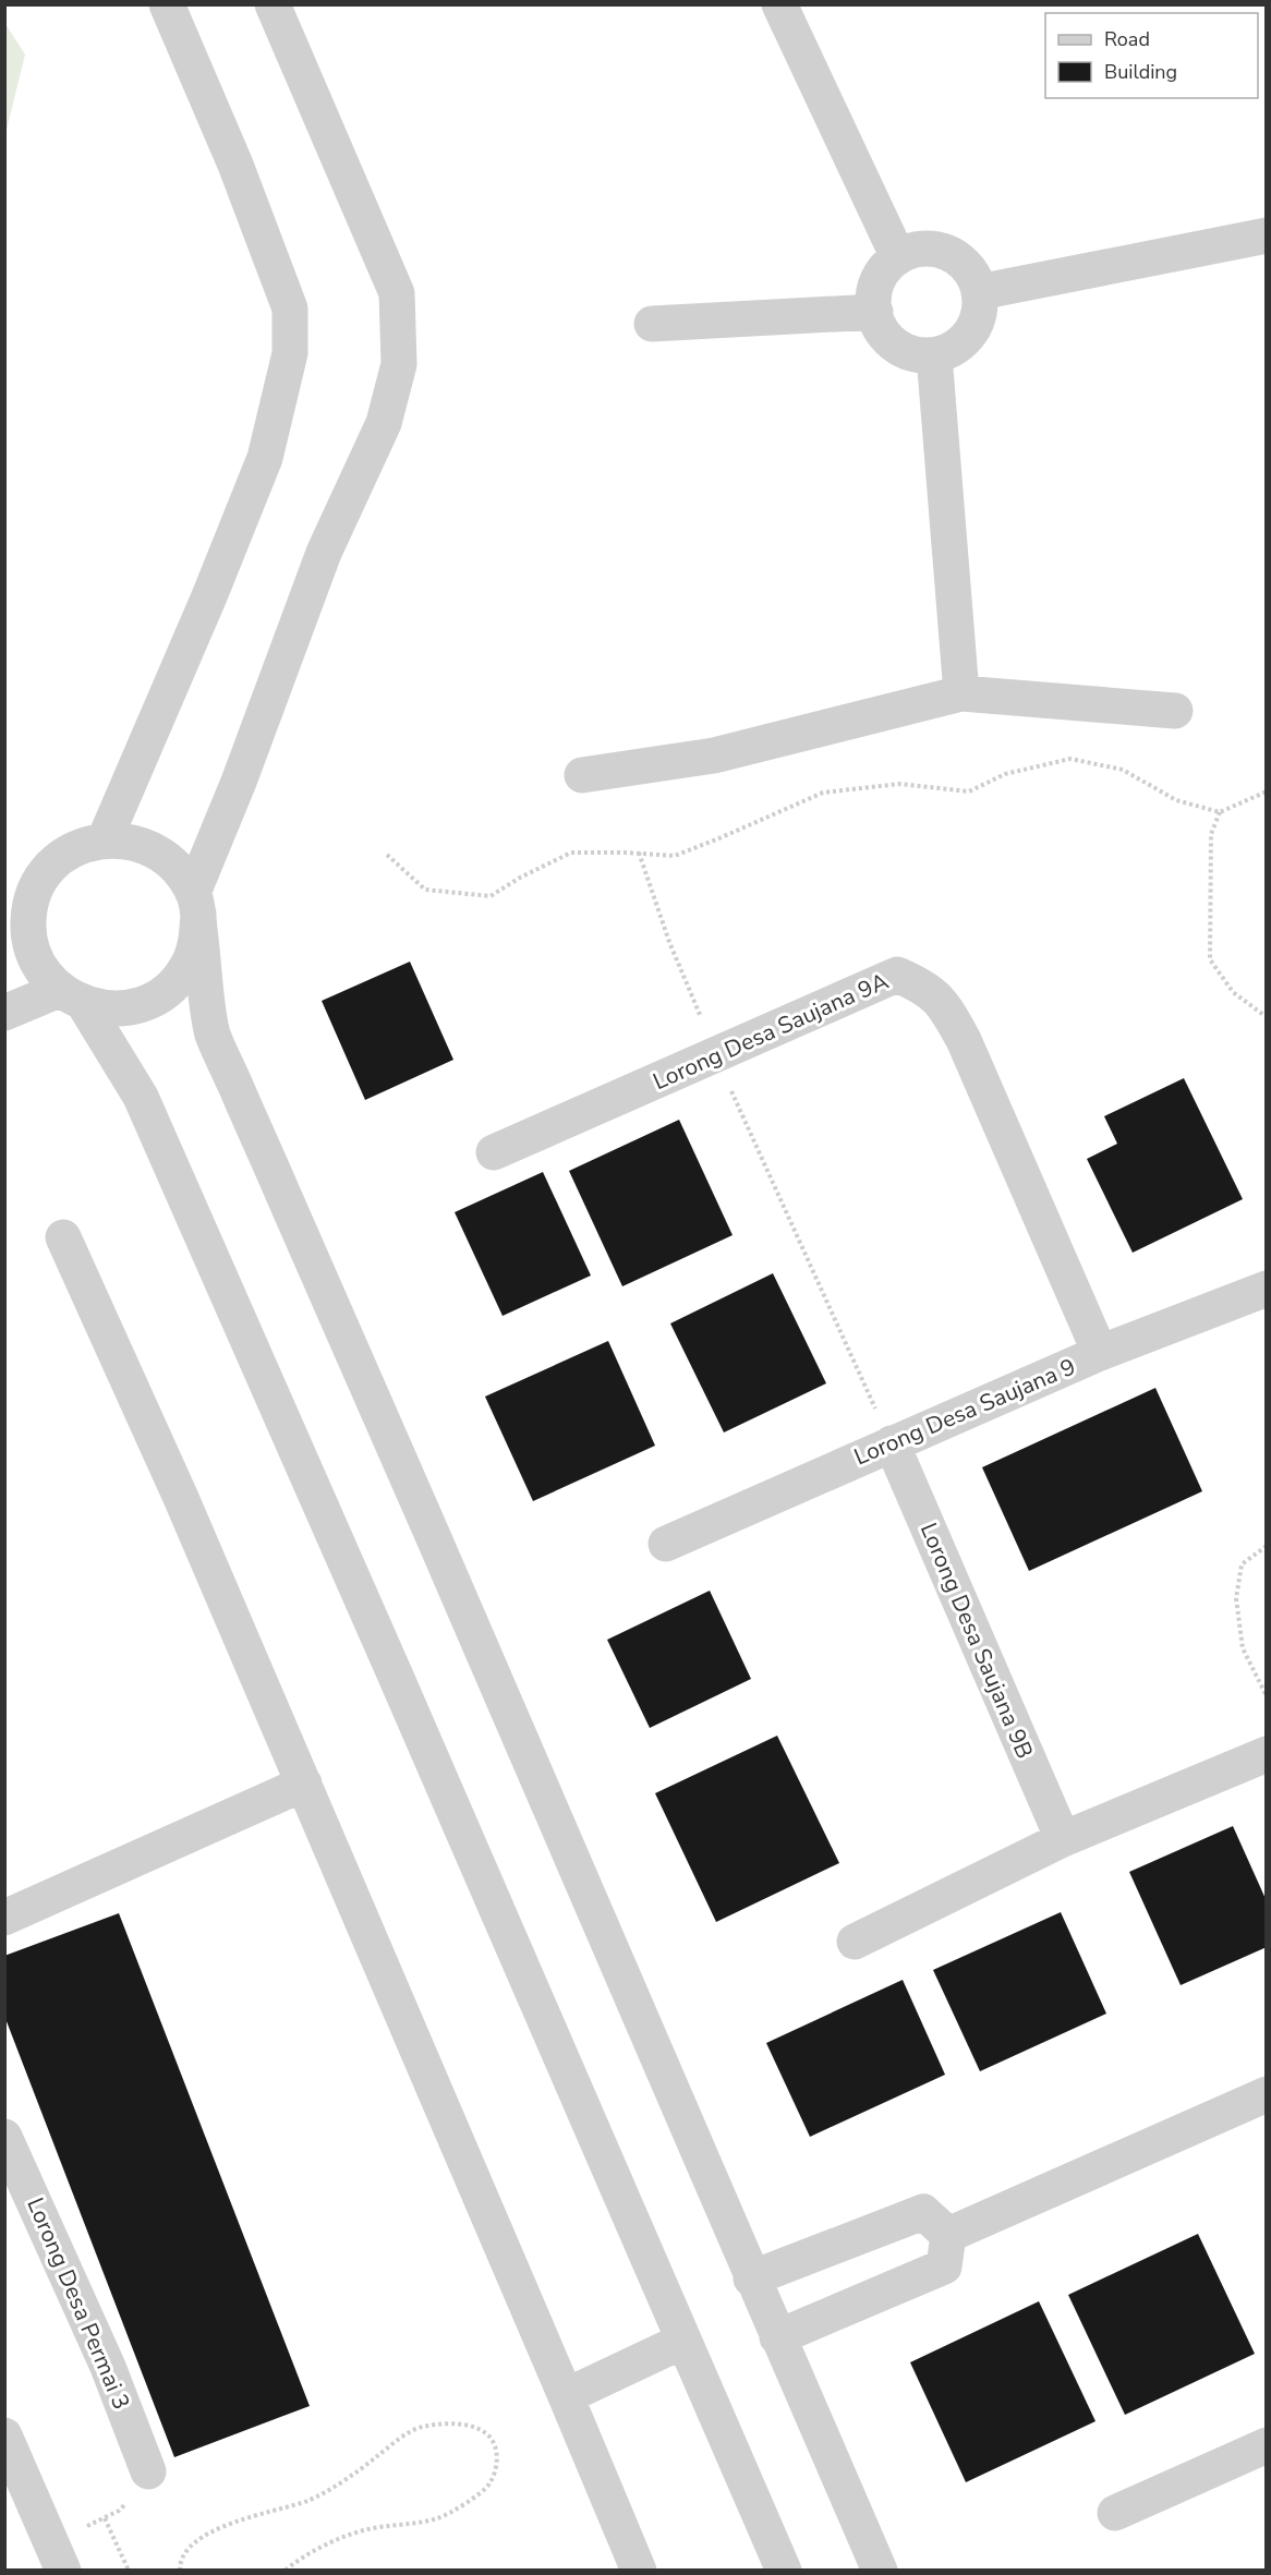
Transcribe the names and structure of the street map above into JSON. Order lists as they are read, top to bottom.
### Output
{
  "streets": {
    "street": [
      "Lorong Desa Saujana 9A",
      "Lorong Desa Saujana 9",
      "Lorong Desa Saujana 9B",
      "Lorong Desa Permai 3"
    ]
  },
  "crossings": [
    ["Lorong Desa Saujana 9A", "Lorong Desa Saujana 9"],
    ["Lorong Desa Saujana 9", "Lorong Desa Saujana 9B"]
  ],
  "legend": ["Road", "Building"]
}
